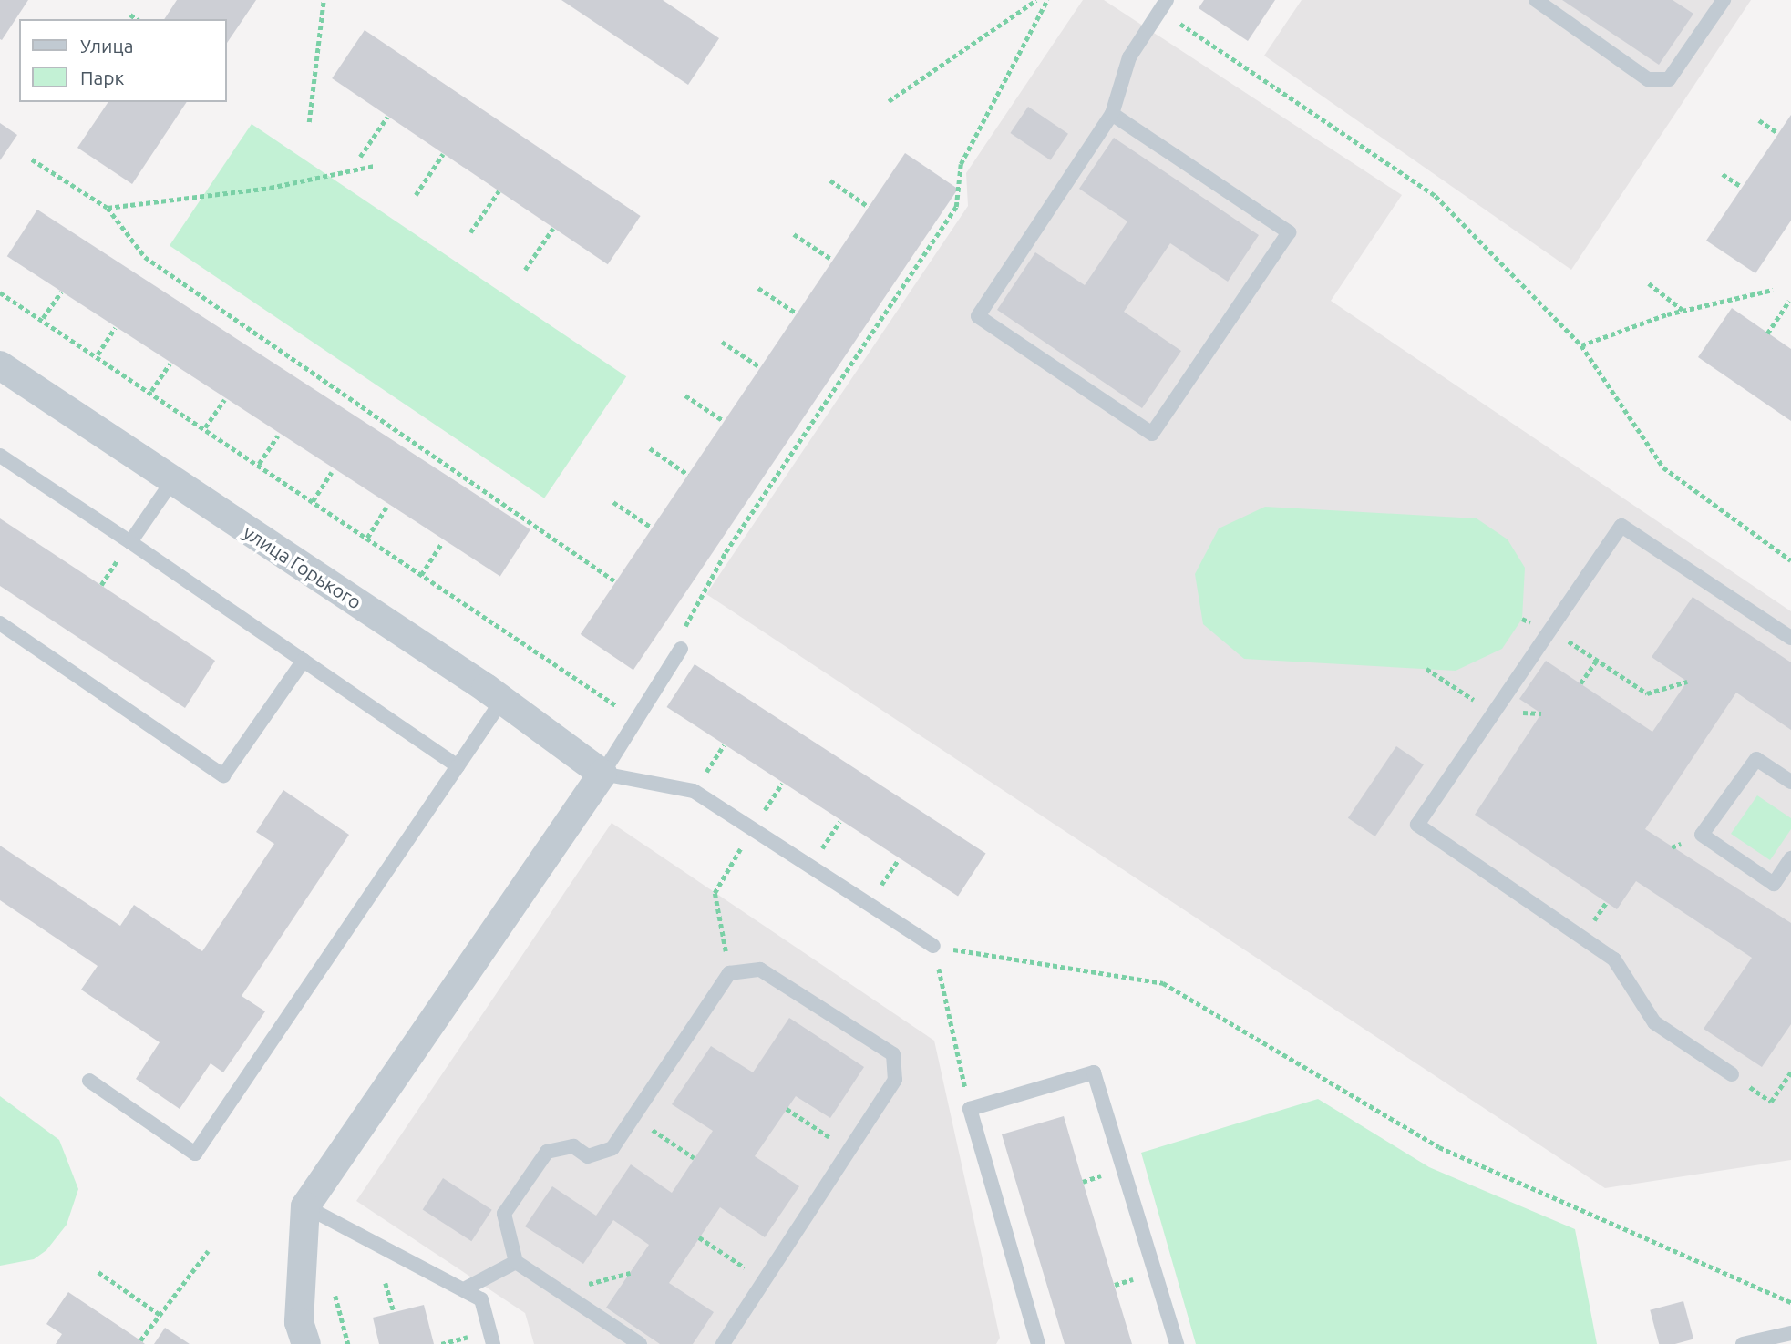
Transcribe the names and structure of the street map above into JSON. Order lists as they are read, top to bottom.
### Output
{
  "streets": {
    "street": ["улица Горького"]
  },
  "legend": ["Улица", "Парк"]
}
